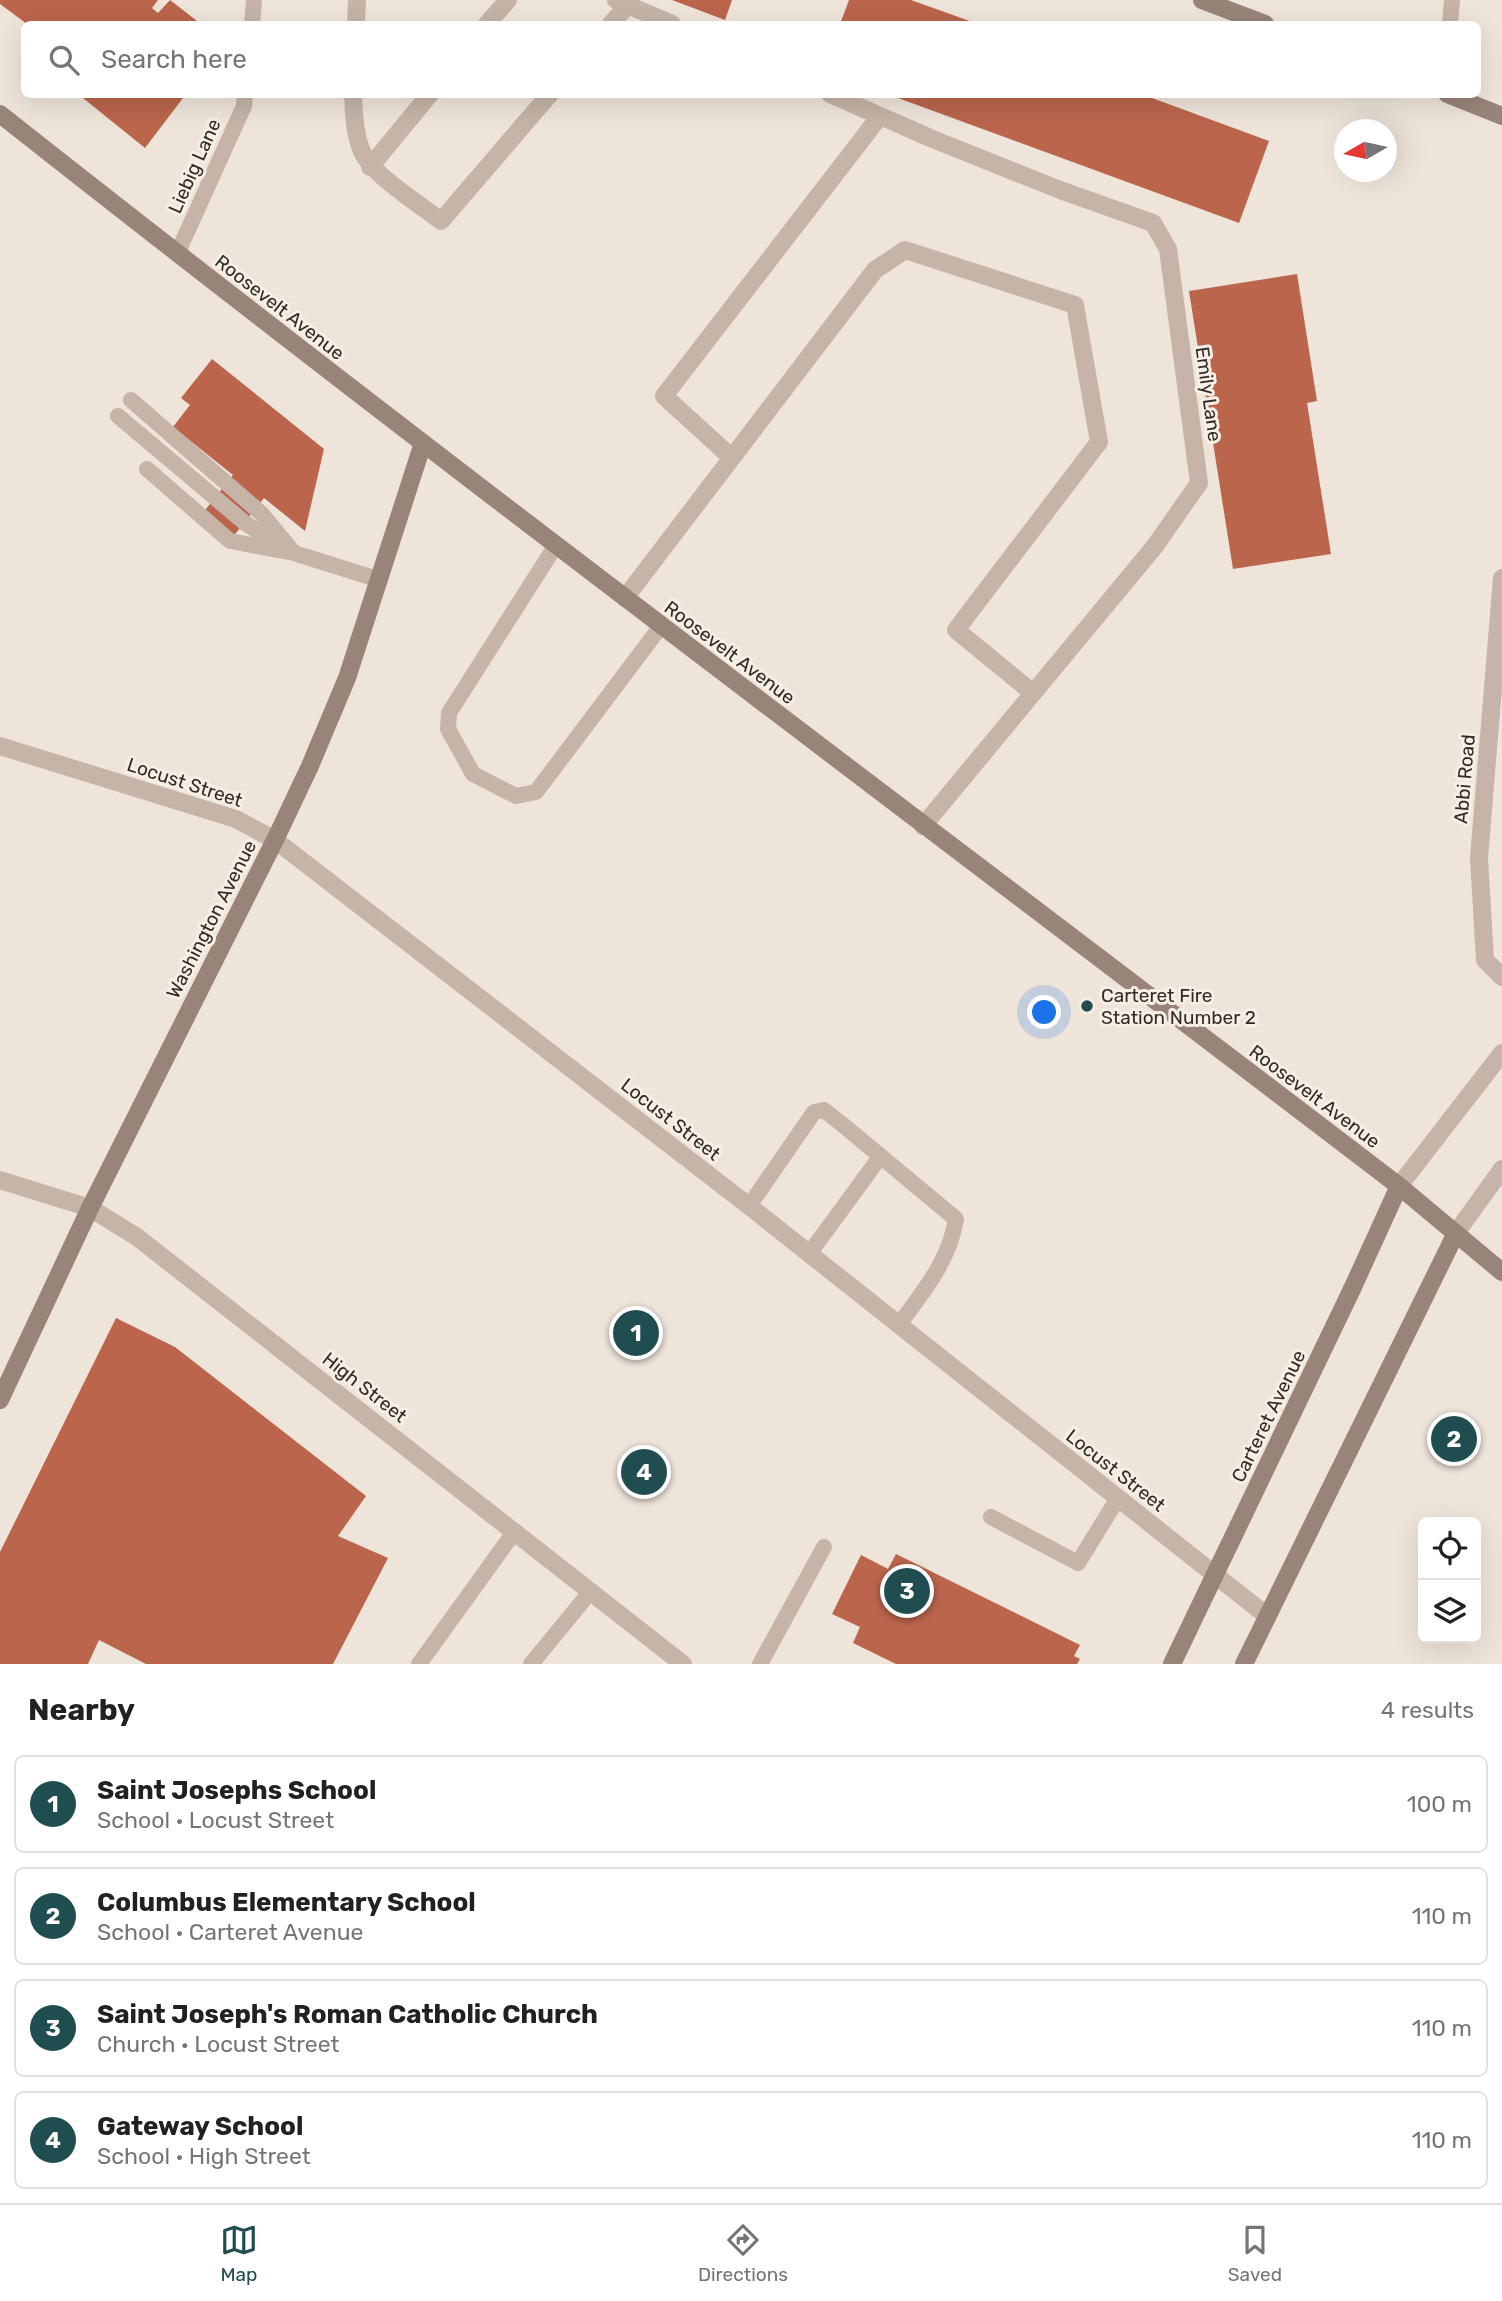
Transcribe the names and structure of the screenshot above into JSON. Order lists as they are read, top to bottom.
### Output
{
  "streets": {
    "street": [
      "Roosevelt Avenue",
      "Emily Lane",
      "Abbi Road",
      "Locust Street",
      "Washington Avenue",
      "High Street",
      "Carteret Avenue"
    ],
    "lane": ["Liebig Lane"]
  },
  "crossings": [
    ["Liebig Lane", "Roosevelt Avenue"],
    ["Roosevelt Avenue", "Emily Lane"],
    ["Roosevelt Avenue", "Washington Avenue"],
    ["Roosevelt Avenue", "Carteret Avenue"],
    ["Locust Street", "Washington Avenue"],
    ["Locust Street", "Carteret Avenue"],
    ["Washington Avenue", "High Street"]
  ],
  "places": ["Carteret Fire Station Number 2"],
  "north": "left",
  "page": {
    "search": "Search here",
    "pins": [
      "1",
      "2",
      "4",
      "3"
    ],
    "heading": ["Nearby", "4 results"],
    "list": [
      {
        "mark": "1",
        "name": "Saint Josephs School",
        "note": "School · Locust Street",
        "value": "100 m"
      },
      {
        "mark": "2",
        "name": "Columbus Elementary School",
        "note": "School · Carteret Avenue",
        "value": "110 m"
      },
      {
        "mark": "3",
        "name": "Saint Joseph's Roman Catholic Church",
        "note": "Church · Locust Street",
        "value": "110 m"
      },
      {
        "mark": "4",
        "name": "Gateway School",
        "note": "School · High Street",
        "value": "110 m"
      }
    ],
    "nav": ["Map", "Directions", "Saved"]
  }
}
